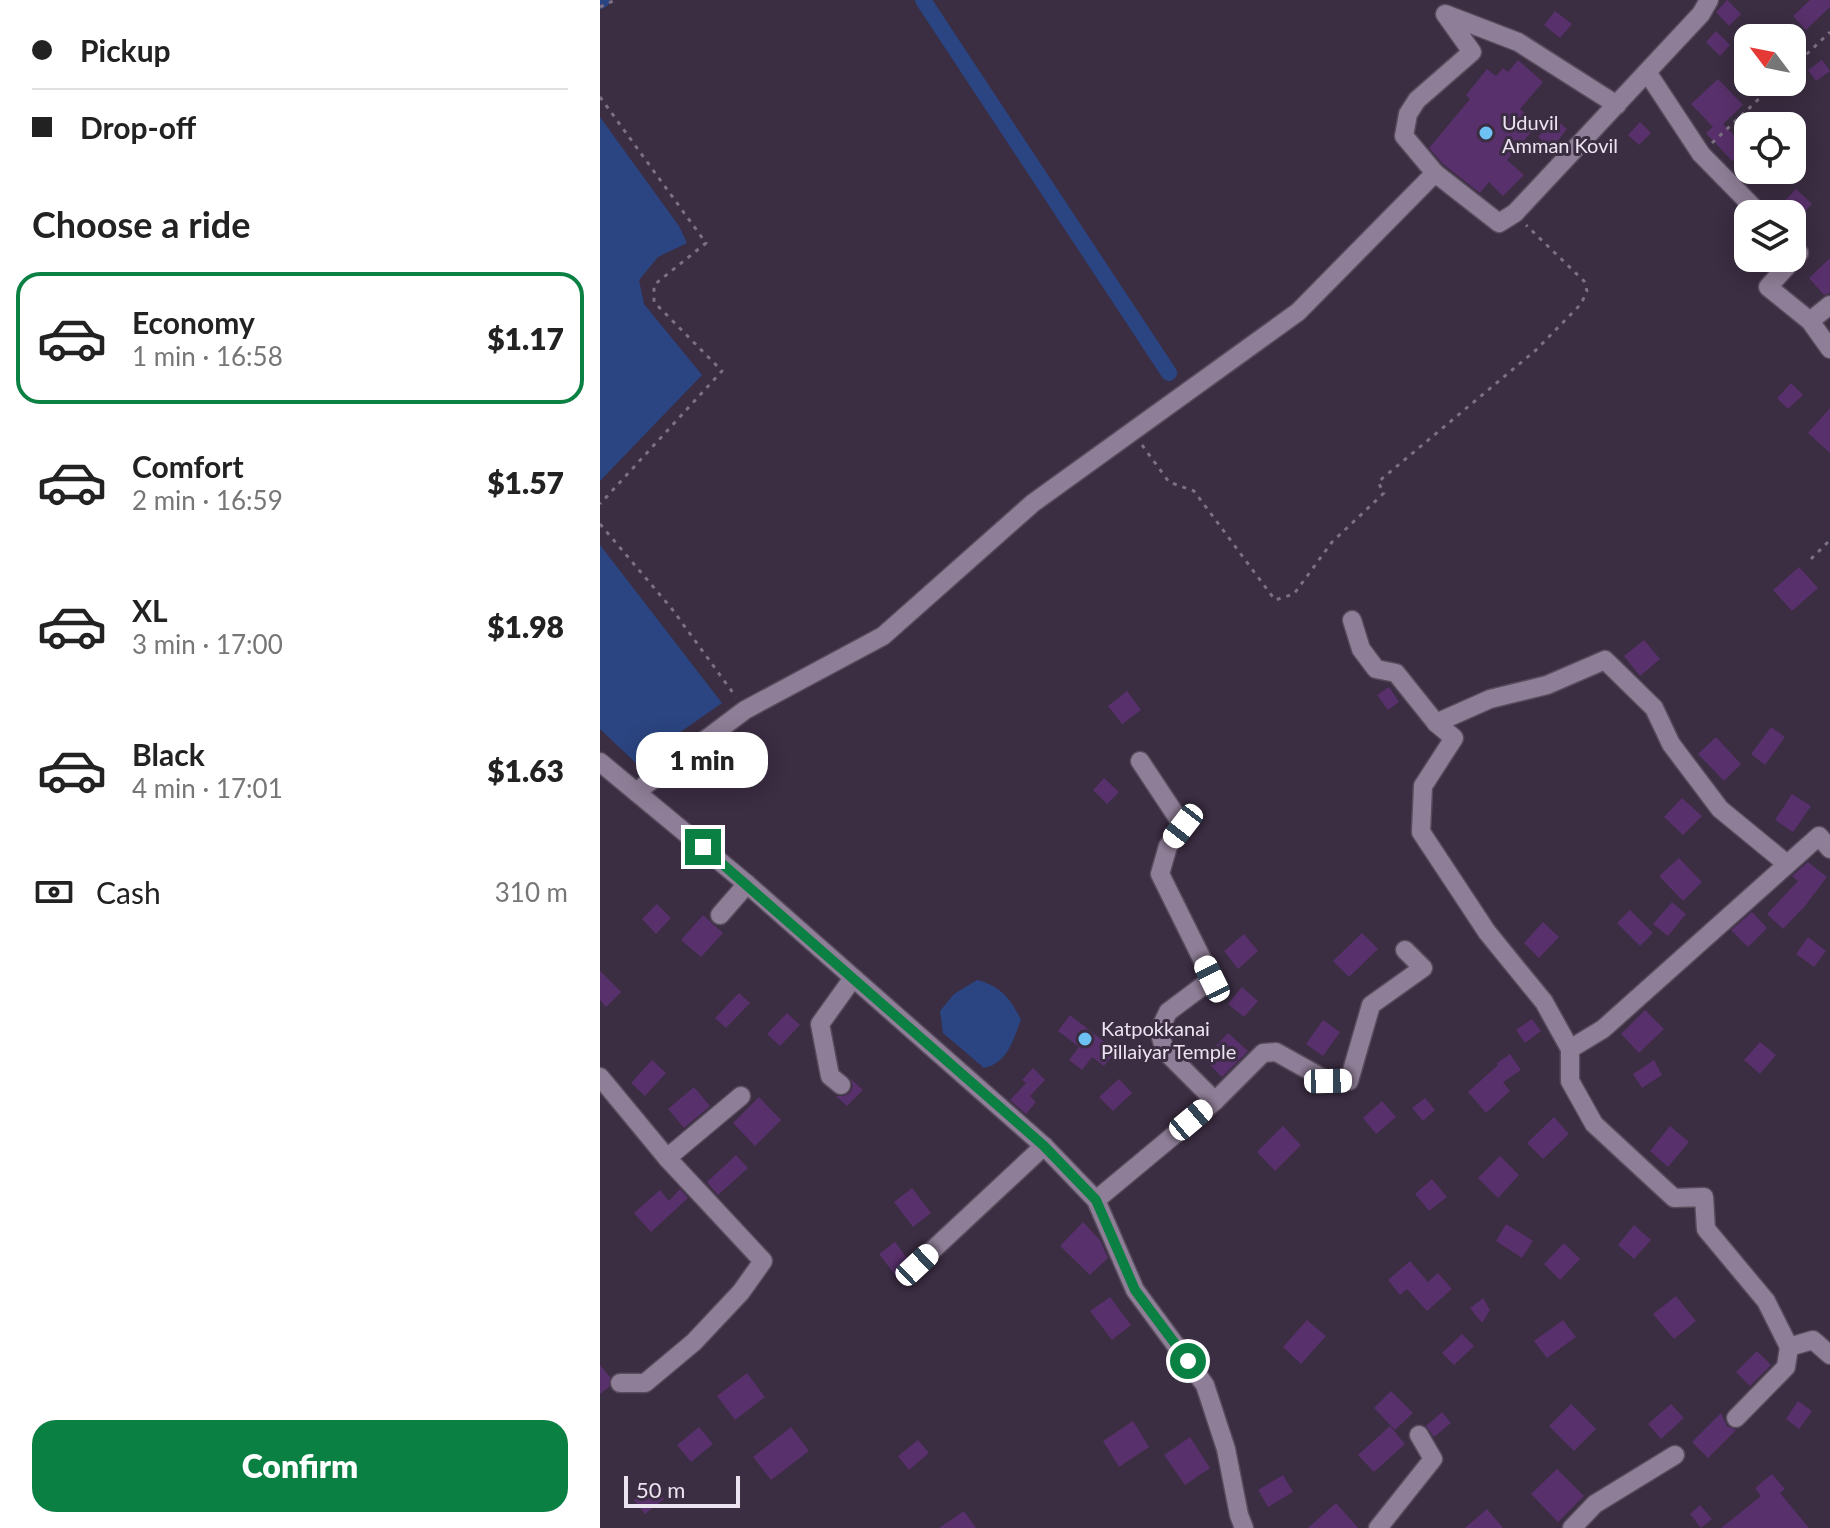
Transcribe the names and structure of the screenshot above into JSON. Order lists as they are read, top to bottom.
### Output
{
  "places": ["Uduvil Amman Kovil", "Katpokkanai Pillaiyar Temple"],
  "scale_bar": "50 m",
  "north": "top left",
  "page": {
    "banner": ["Pickup", "Drop-off"],
    "heading": "Choose a ride",
    "list": [
      {
        "name": "Economy",
        "note": "1 min · 16:58",
        "value": "$1.17"
      },
      {
        "name": "Comfort",
        "note": "2 min · 16:59",
        "value": "$1.57"
      },
      {
        "name": "XL",
        "note": "3 min · 17:00",
        "value": "$1.98"
      },
      {
        "name": "Black",
        "note": "4 min · 17:01",
        "value": "$1.63"
      }
    ],
    "bubble": "1 min",
    "pay": ["Cash", "310 m"],
    "buttons": "Confirm",
    "scale": "50 m"
  }
}
